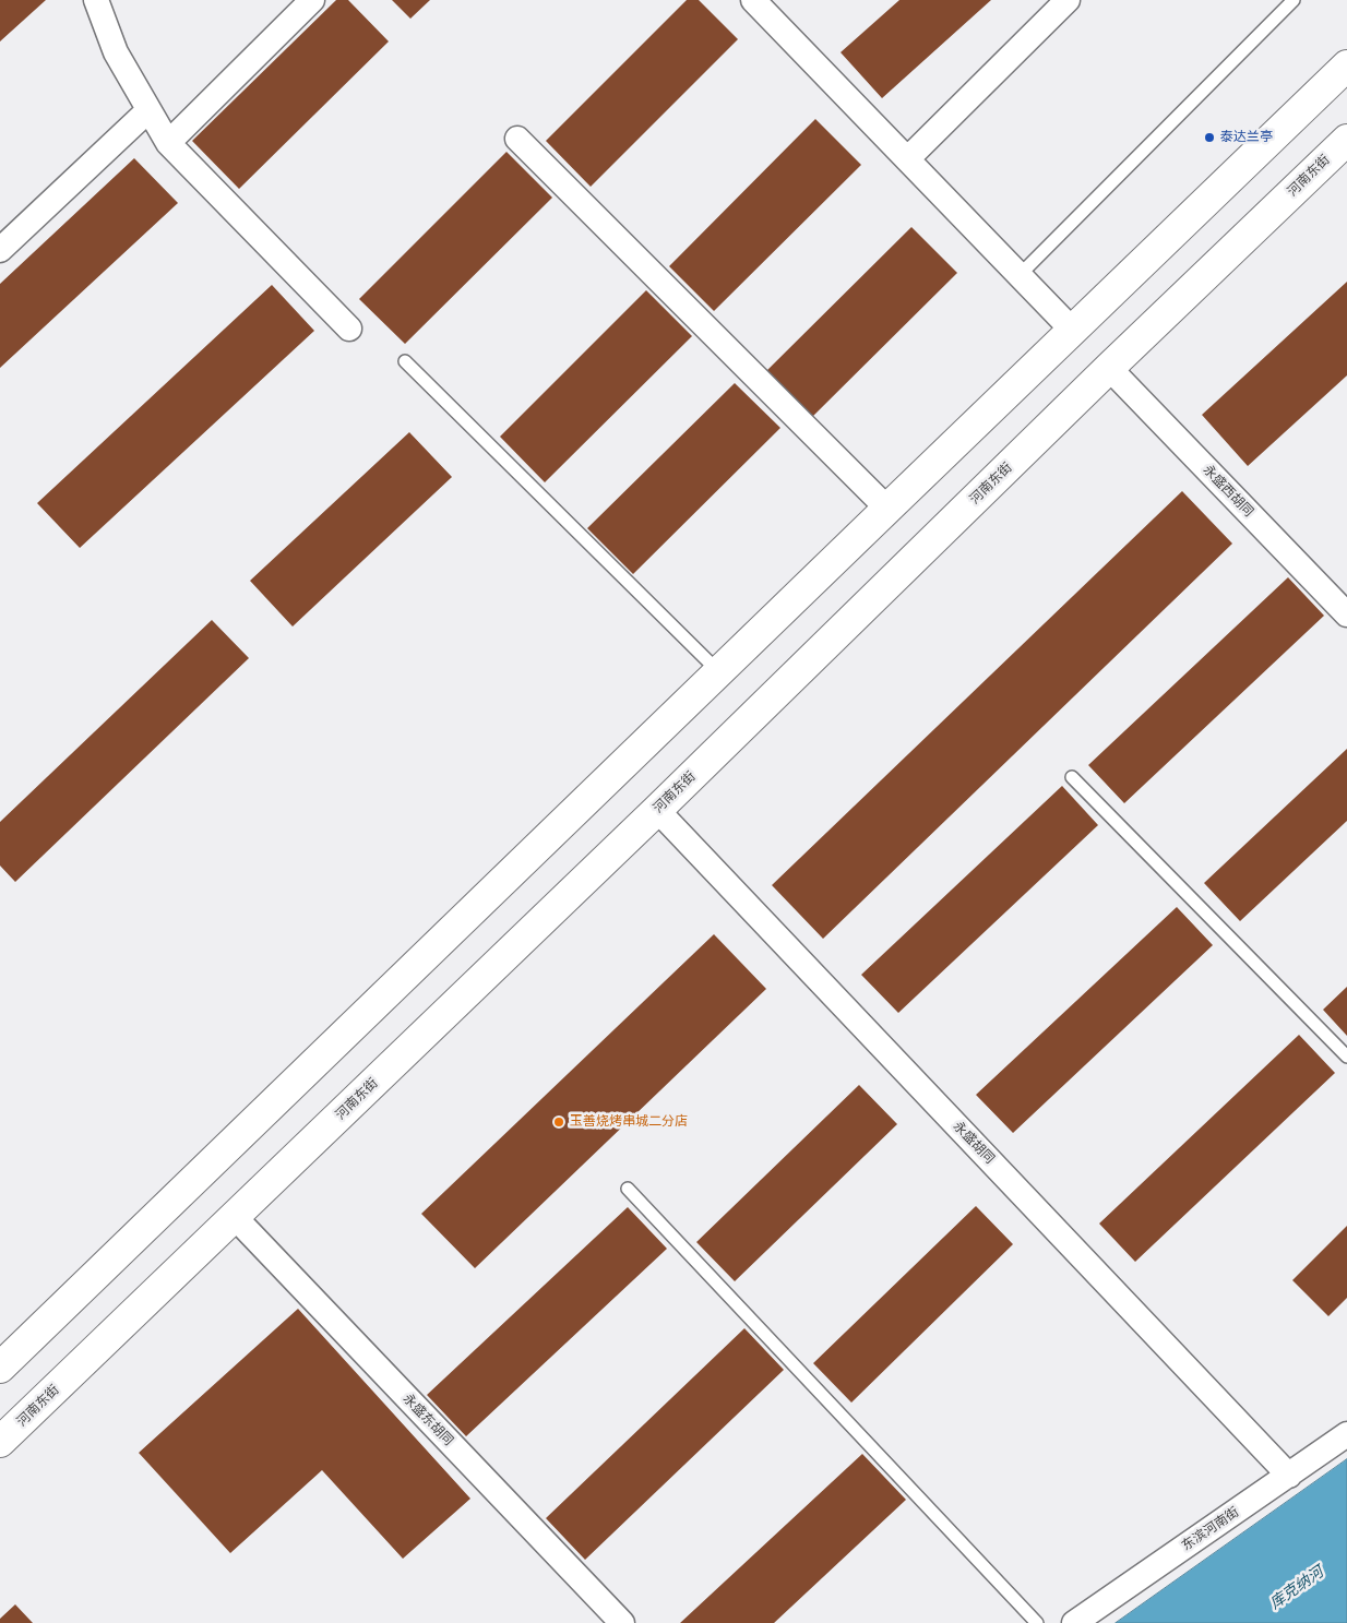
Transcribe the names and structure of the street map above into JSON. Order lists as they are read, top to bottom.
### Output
{
  "streets": {
    "main road": ["河南东街"],
    "street": [
      "永盛西胡同",
      "永盛胡同",
      "永盛东胡同",
      "东滨河南街"
    ]
  },
  "crossings": [
    ["河南东街", "永盛西胡同"],
    ["河南东街", "永盛胡同"],
    ["河南东街", "永盛东胡同"],
    ["永盛胡同", "东滨河南街"]
  ],
  "water": ["库克纳河"],
  "places": ["泰达兰亭", "玉善烧烤串城二分店"]
}
